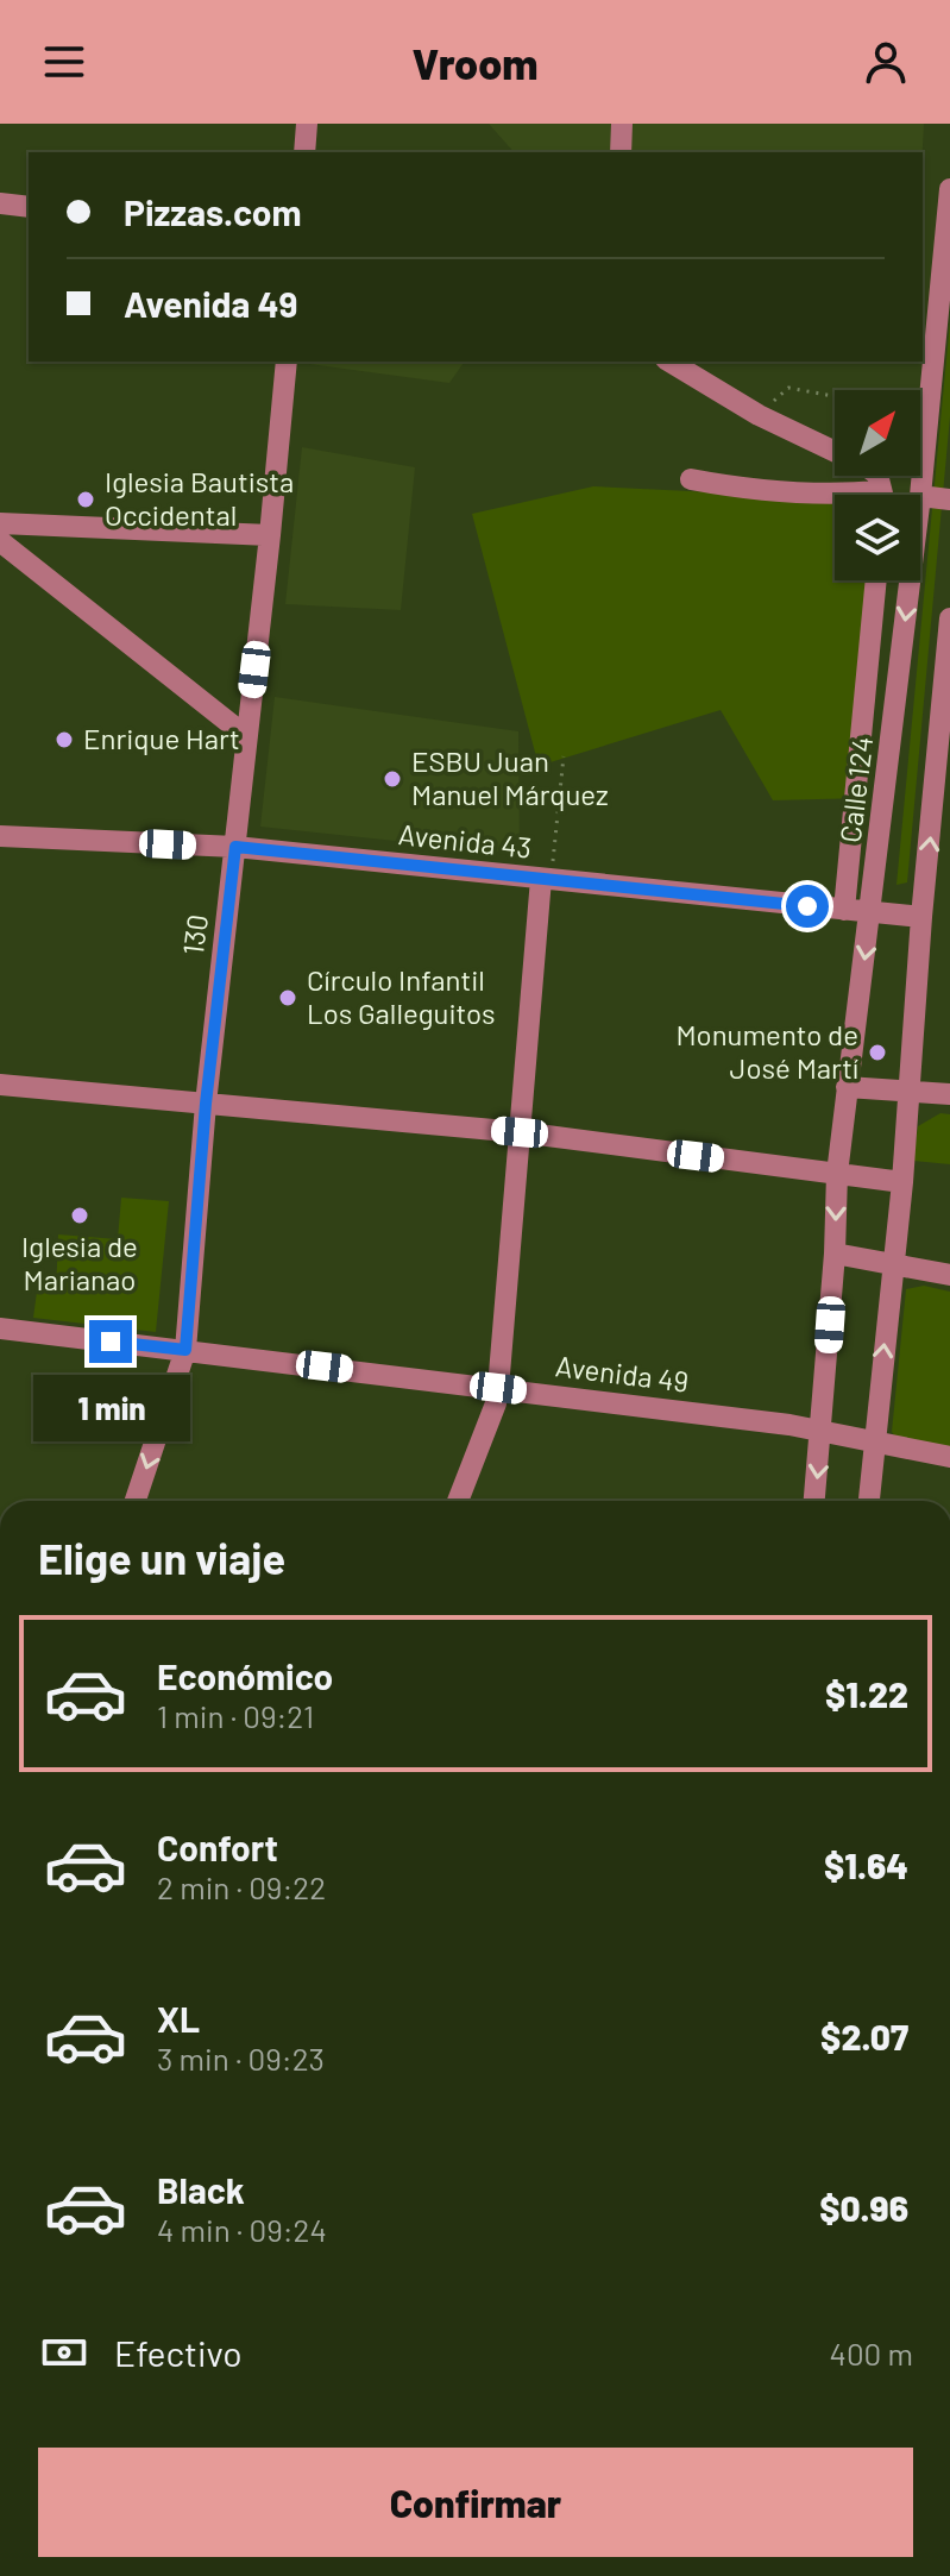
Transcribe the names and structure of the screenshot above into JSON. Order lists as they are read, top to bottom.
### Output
{
  "streets": {
    "street": [
      "Calle 124",
      "Avenida 43",
      "130",
      "Avenida 49"
    ]
  },
  "crossings": [
    ["Calle 124", "Avenida 43"],
    ["Calle 124", "Avenida 49"],
    ["Avenida 43", "130"],
    ["130", "Avenida 49"]
  ],
  "places": [
    "Iglesia Bautista Occidental",
    "Enrique Hart",
    "ESBU Juan Manuel Márquez",
    "Círculo Infantil Los Galleguitos",
    "Monumento de José Martí",
    "Iglesia de Marianao"
  ],
  "north": "top right",
  "page": {
    "header": "Vroom",
    "banner": ["Pizzas.com", "Avenida 49"],
    "bubble": "1 min",
    "heading": "Elige un viaje",
    "list": [
      {
        "name": "Económico",
        "note": "1 min · 09:21",
        "value": "$1.22"
      },
      {
        "name": "Confort",
        "note": "2 min · 09:22",
        "value": "$1.64"
      },
      {
        "name": "XL",
        "note": "3 min · 09:23",
        "value": "$2.07"
      },
      {
        "name": "Black",
        "note": "4 min · 09:24",
        "value": "$0.96"
      }
    ],
    "pay": ["Efectivo", "400 m"],
    "buttons": "Confirmar"
  }
}
